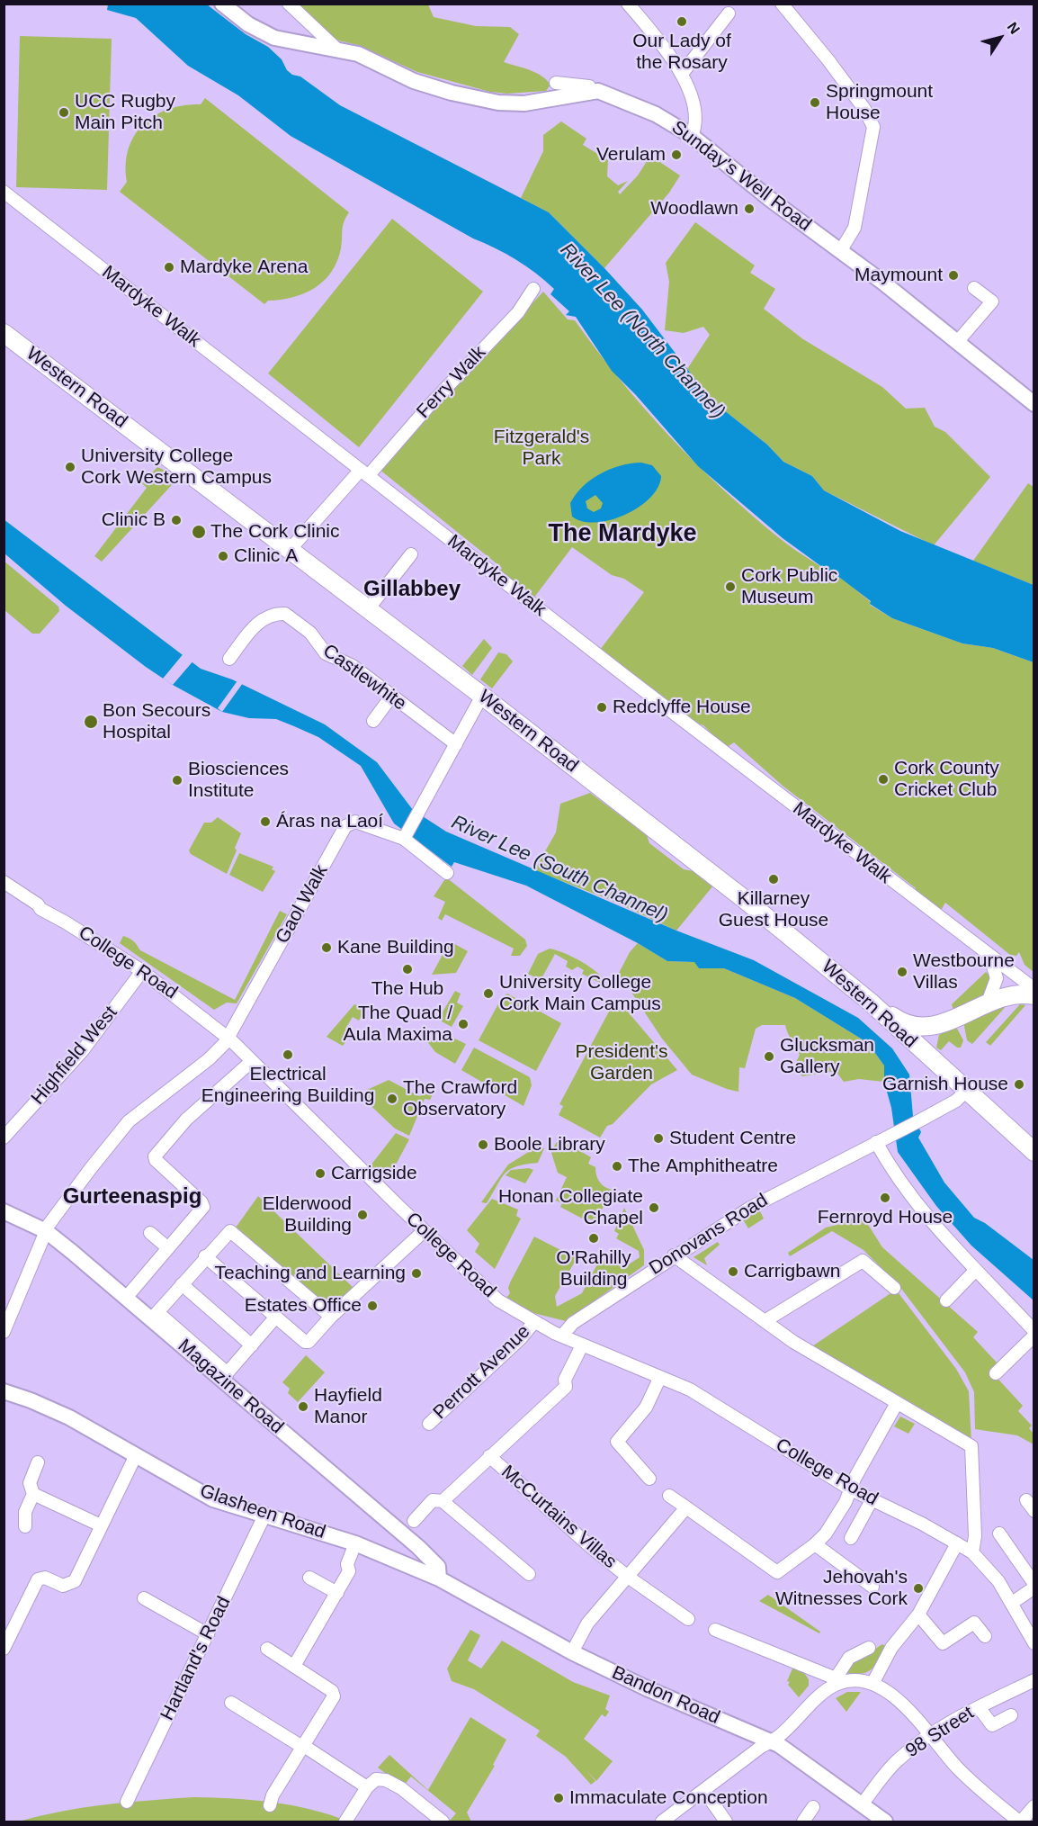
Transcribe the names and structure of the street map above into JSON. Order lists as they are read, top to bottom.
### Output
{
  "streets": {
    "highway": ["Western Road"],
    "main road": [
      "Sunday's Well Road",
      "Magazine Road",
      "Glasheen Road",
      "Bandon Road"
    ],
    "street": [
      "Mardyke Walk",
      "Ferry Walk",
      "Castlewhite",
      "Gaol Walk",
      "College Road",
      "Highfield West",
      "Donovans Road",
      "Perrott Avenue",
      "McCurtains Villas",
      "Hartland's Road",
      "98 Street"
    ]
  },
  "crossings": [
    ["Mardyke Walk", "Ferry Walk"],
    ["Ferry Walk", "Western Road"],
    ["Western Road", "Donovans Road"],
    ["Gaol Walk", "College Road"],
    ["Gaol Walk", "Magazine Road"],
    ["College Road", "Highfield West"],
    ["College Road", "Donovans Road"],
    ["College Road", "Perrott Avenue"],
    ["Magazine Road", "Glasheen Road"],
    ["Magazine Road", "Bandon Road"],
    ["Glasheen Road", "Hartland's Road"],
    ["Glasheen Road", "Bandon Road"],
    ["McCurtains Villas", "Bandon Road"],
    ["Bandon Road", "98 Street"]
  ],
  "districts": ["The Mardyke", "Gillabbey", "Gurteenaspig"],
  "water": ["River Lee (North Channel)", "River Lee (South Channel)"],
  "parks": ["Fitzgerald's Park", "President's Garden"],
  "places": [
    "Our Lady of the Rosary",
    "Springmount House",
    "UCC Rugby Main Pitch",
    "Verulam",
    "Woodlawn",
    "Mardyke Arena",
    "Maymount",
    "University College Cork Western Campus",
    "Clinic B",
    "The Cork Clinic",
    "Clinic A",
    "Cork Public Museum",
    "Redclyffe House",
    "Bon Secours Hospital",
    "Cork County Cricket Club",
    "Biosciences Institute",
    "Áras na Laoí",
    "Killarney Guest House",
    "Kane Building",
    "The Hub",
    "Westbourne Villas",
    "University College Cork Main Campus",
    "The Quad / Aula Maxima",
    "Electrical Engineering Building",
    "Glucksman Gallery",
    "Garnish House",
    "The Crawford Observatory",
    "Student Centre",
    "Boole Library",
    "The Amphitheatre",
    "Carrigside",
    "Fernroyd House",
    "Honan Collegiate Chapel",
    "Elderwood Building",
    "O'Rahilly Building",
    "Carrigbawn",
    "Teaching and Learning",
    "Estates Office",
    "Hayfield Manor",
    "Jehovah's Witnesses Cork",
    "Immaculate Conception"
  ],
  "north": "top right"
}
